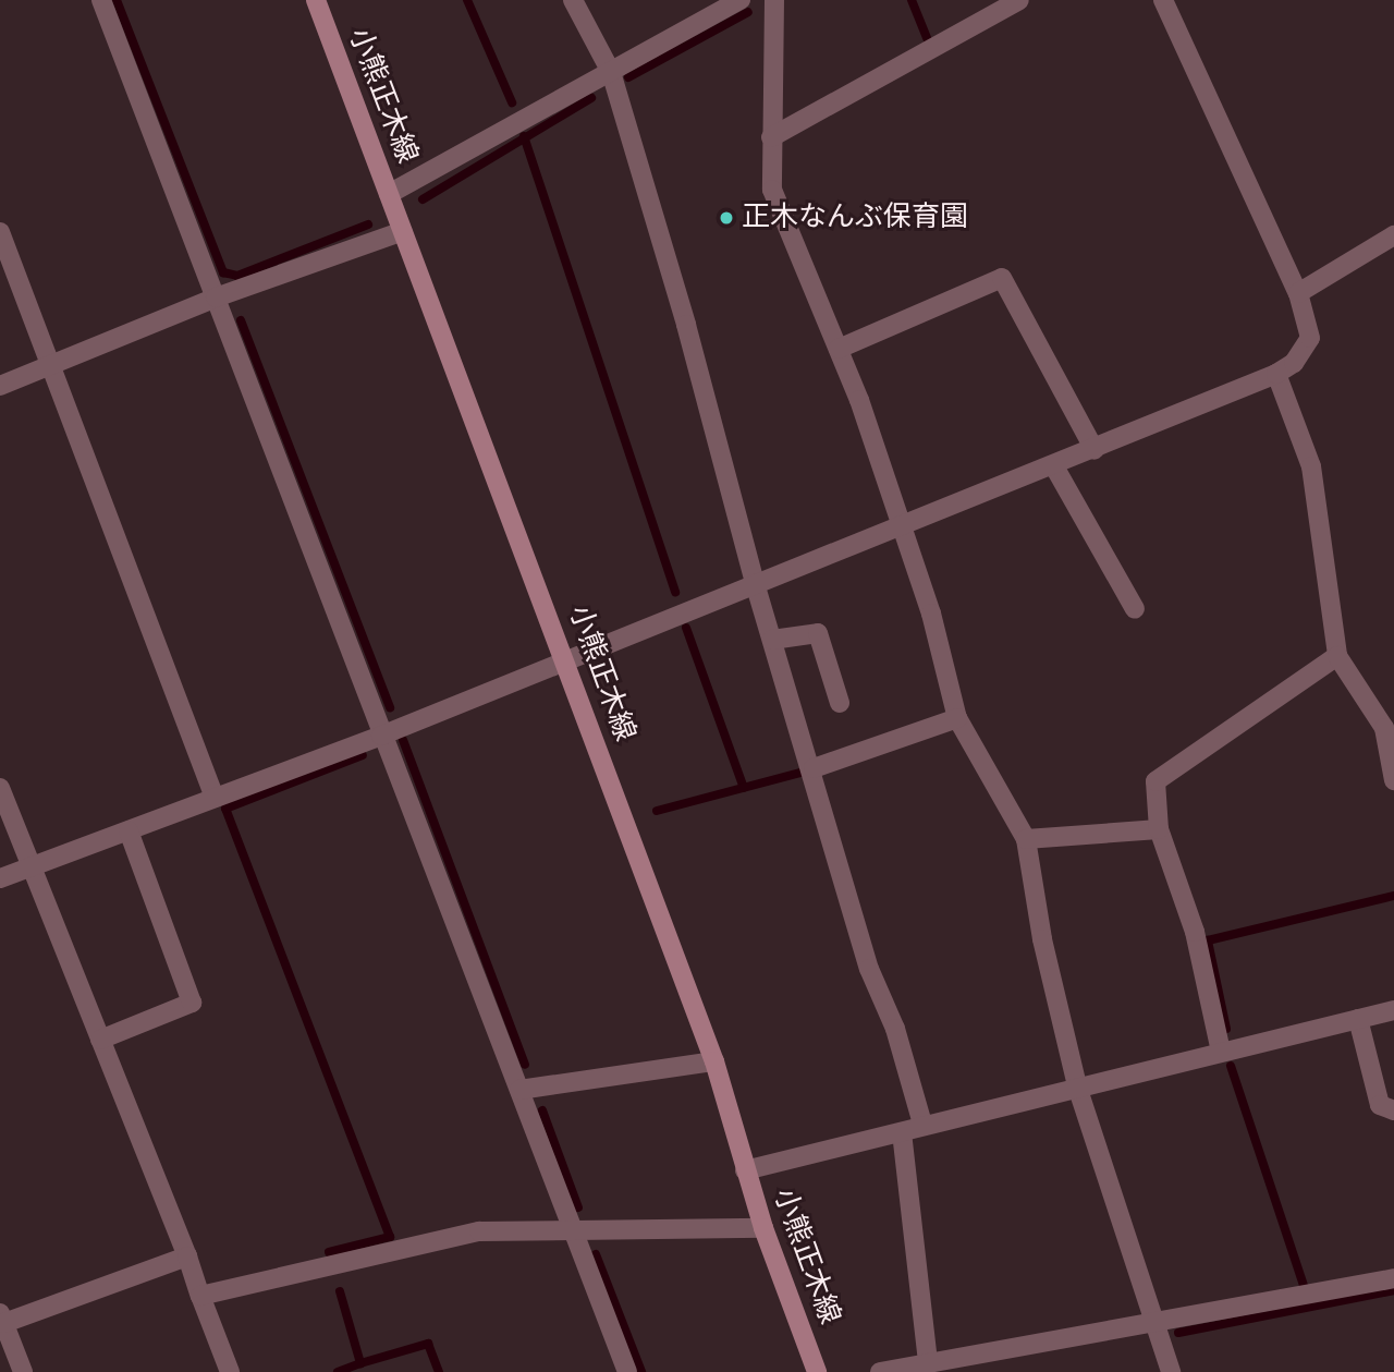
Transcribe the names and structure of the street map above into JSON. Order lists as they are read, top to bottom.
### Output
{
  "streets": {
    "main road": ["小熊正木線"]
  },
  "places": ["正木なんぶ保育園"]
}
